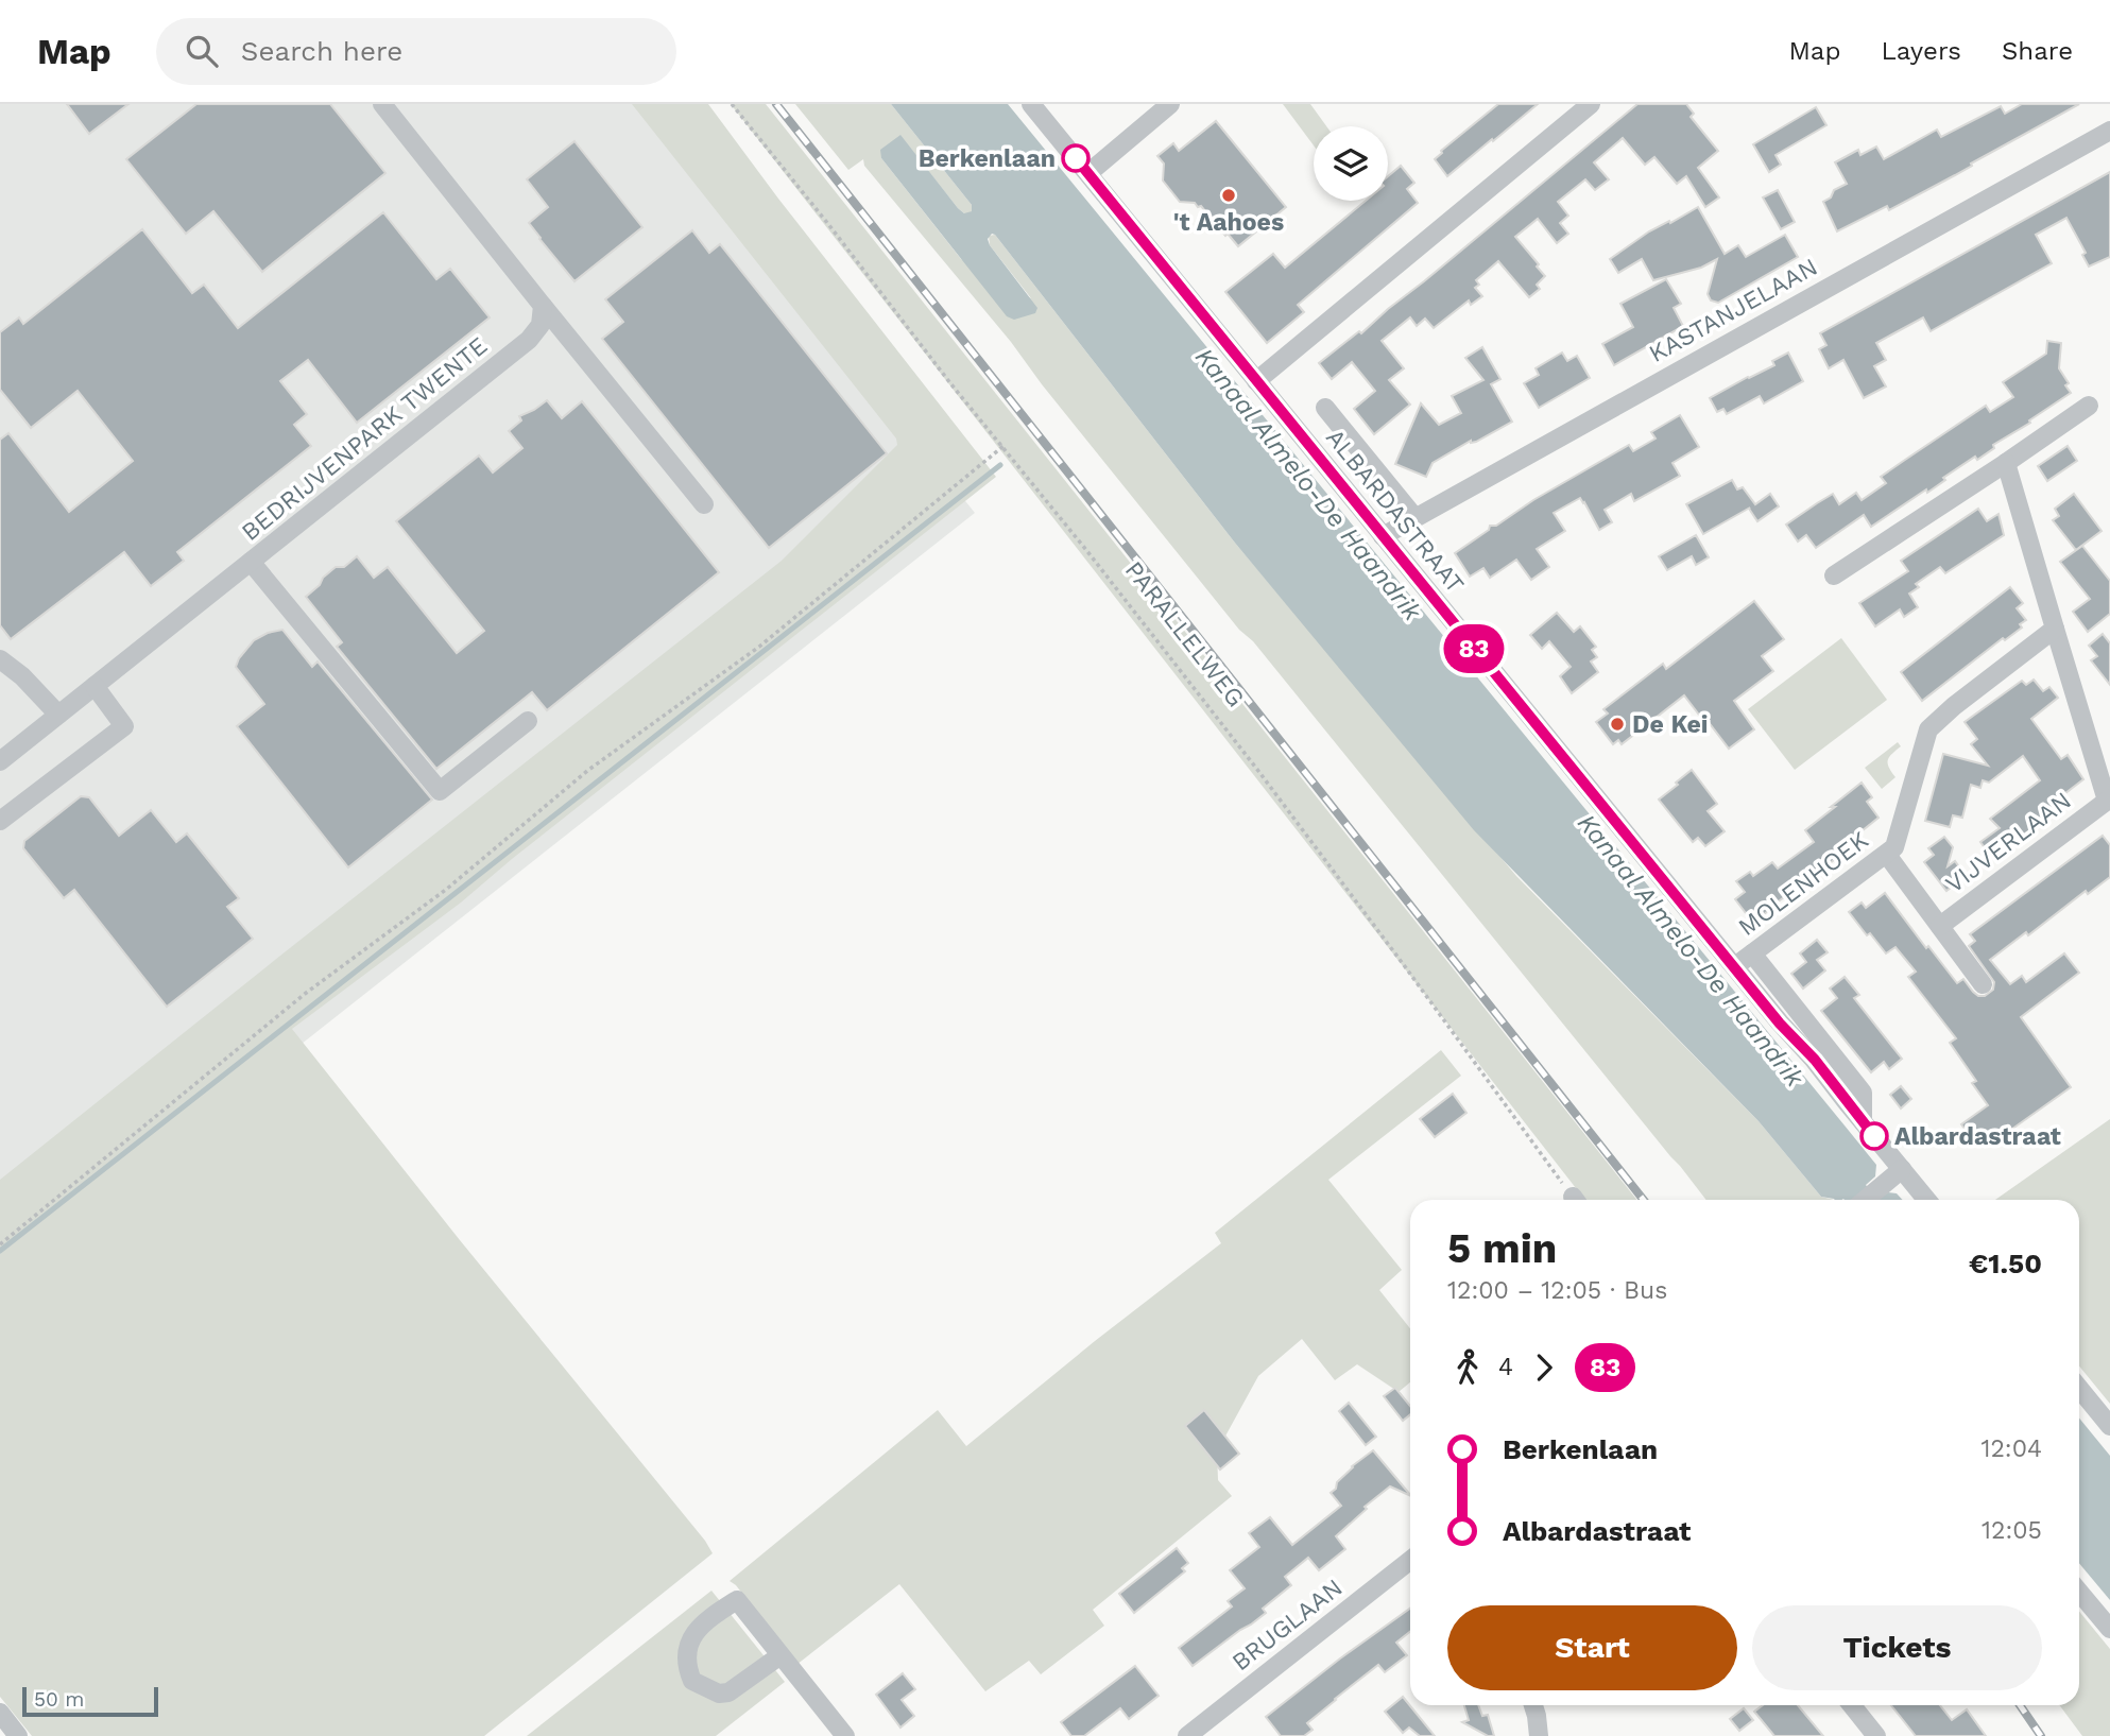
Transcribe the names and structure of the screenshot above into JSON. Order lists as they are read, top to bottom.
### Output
{
  "streets": {
    "street": [
      "KASTANJELAAN",
      "BEDRIJVENPARK TWENTE",
      "ALBARDASTRAAT",
      "VIJVERLAAN",
      "MOLENHOEK",
      "BRUGLAAN"
    ],
    "path": ["PARALLELWEG"]
  },
  "crossings": [
    ["KASTANJELAAN", "ALBARDASTRAAT"],
    ["ALBARDASTRAAT", "MOLENHOEK"],
    ["VIJVERLAAN", "MOLENHOEK"]
  ],
  "water": ["Kanaal Almelo-De Haandrik"],
  "places": [
    "Berkenlaan",
    "'t Aahoes",
    "De Kei",
    "Albardastraat"
  ],
  "lines": ["bus line 83"],
  "scale_bar": "50 m",
  "page": {
    "header": "Map",
    "search": "Search here",
    "nav": ["Map", "Layers", "Share"],
    "on_map": "83",
    "heading": ["5 min", "12:00 – 12:05 · Bus", "€1.50"],
    "legs": ["4", "83"],
    "list": [
      {
        "name": "Berkenlaan",
        "value": "12:04"
      },
      {
        "name": "Albardastraat",
        "value": "12:05"
      }
    ],
    "buttons": ["Start", "Tickets"],
    "scale": "50 m"
  }
}
